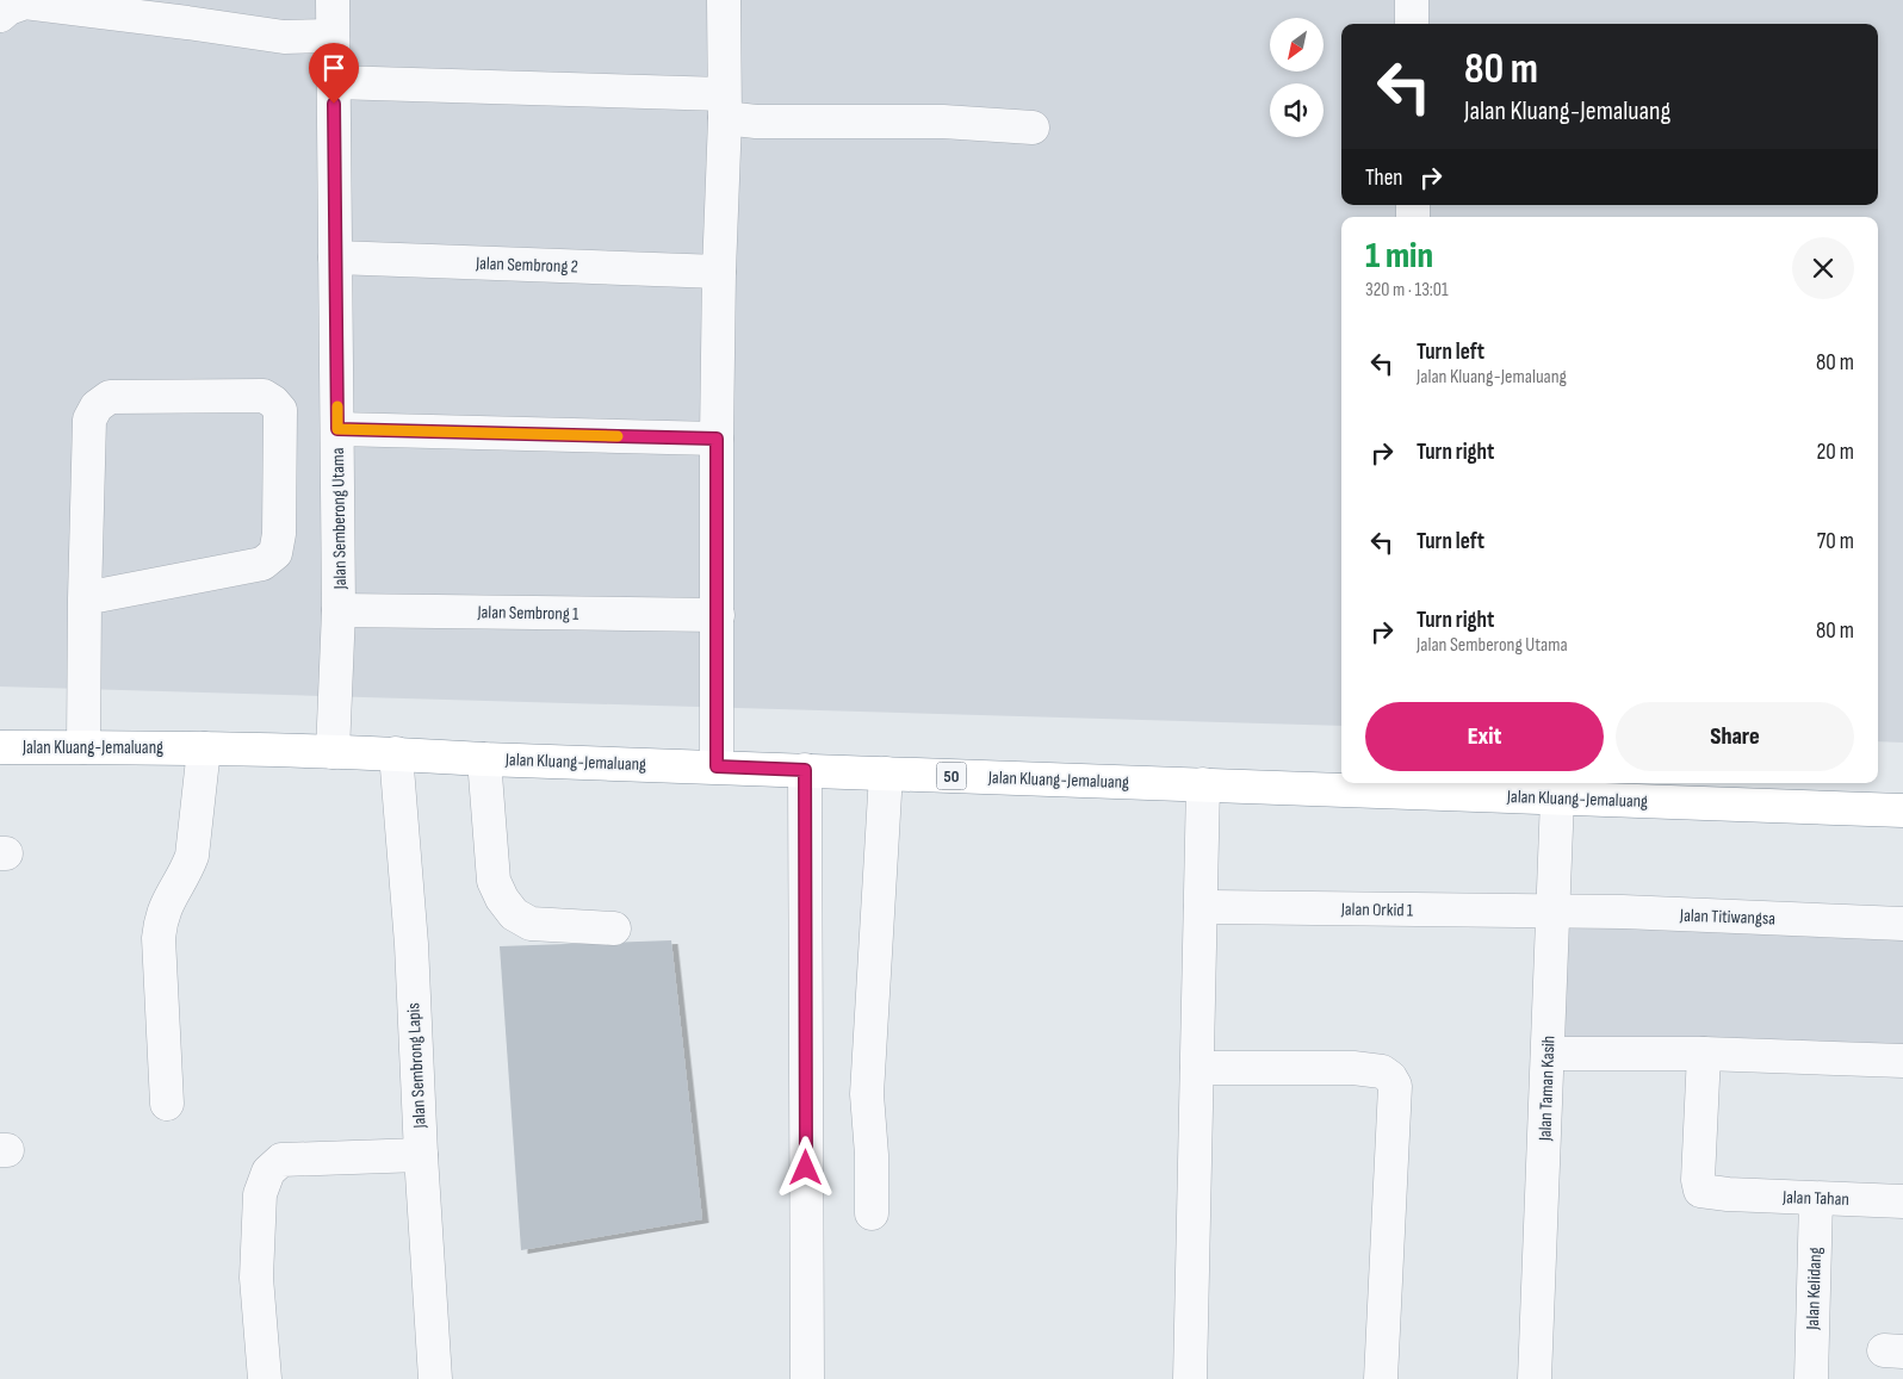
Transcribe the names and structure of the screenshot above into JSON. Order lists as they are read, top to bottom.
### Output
{
  "streets": {
    "highway": ["Jalan Kluang-Jemaluang", "50"],
    "street": [
      "Jalan Sembrong 2",
      "Jalan Semberong Utama",
      "Jalan Sembrong 1",
      "Jalan Orkid 1",
      "Jalan Titiwangsa",
      "Jalan Sembrong Lapis",
      "Jalan Taman Kasih",
      "Jalan Tahan",
      "Jalan Kelidang"
    ]
  },
  "crossings": [
    ["Jalan Sembrong 2", "Jalan Semberong Utama"],
    ["Jalan Semberong Utama", "Jalan Sembrong 1"],
    ["Jalan Semberong Utama", "Jalan Kluang-Jemaluang"],
    ["Jalan Kluang-Jemaluang", "Jalan Sembrong Lapis"],
    ["Jalan Kluang-Jemaluang", "Jalan Taman Kasih"],
    ["Jalan Orkid 1", "Jalan Titiwangsa"],
    ["Jalan Orkid 1", "Jalan Taman Kasih"],
    ["Jalan Titiwangsa", "Jalan Taman Kasih"],
    ["Jalan Tahan", "Jalan Kelidang"]
  ],
  "north": "bottom left",
  "page": {
    "turn": ["80 m", "Jalan Kluang-Jemaluang"],
    "then": "Then",
    "heading": ["1 min", "320 m · 13:01"],
    "list": [
      {
        "name": "Turn left",
        "note": "Jalan Kluang-Jemaluang",
        "value": "80 m"
      },
      {
        "name": "Turn right",
        "value": "20 m"
      },
      {
        "name": "Turn left",
        "value": "70 m"
      },
      {
        "name": "Turn right",
        "note": "Jalan Semberong Utama",
        "value": "80 m"
      }
    ],
    "buttons": ["Exit", "Share"]
  }
}
